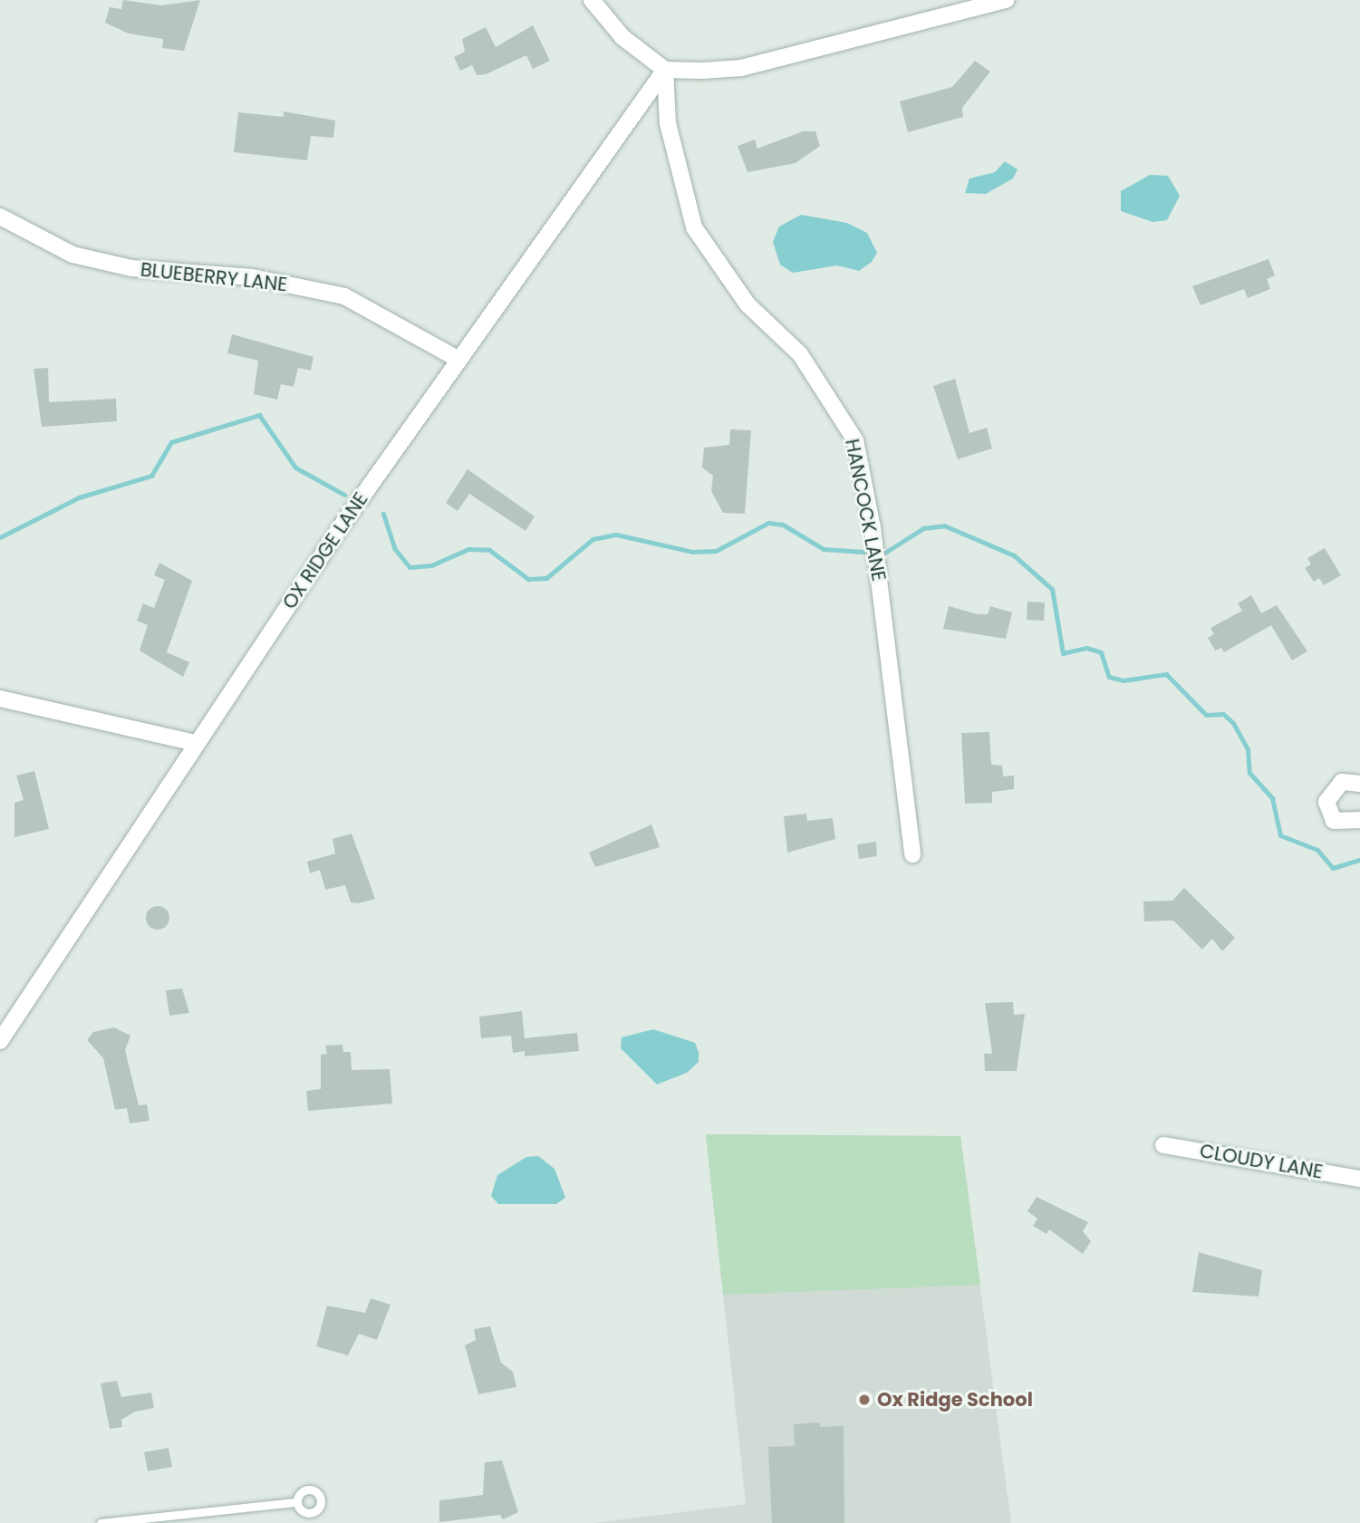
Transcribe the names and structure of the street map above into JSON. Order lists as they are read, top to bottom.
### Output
{
  "streets": {
    "street": [
      "BLUEBERRY LANE",
      "HANCOCK LANE",
      "OX RIDGE LANE",
      "CLOUDY LANE"
    ]
  },
  "crossings": [
    ["BLUEBERRY LANE", "OX RIDGE LANE"],
    ["HANCOCK LANE", "OX RIDGE LANE"]
  ],
  "places": ["Ox Ridge School"]
}
